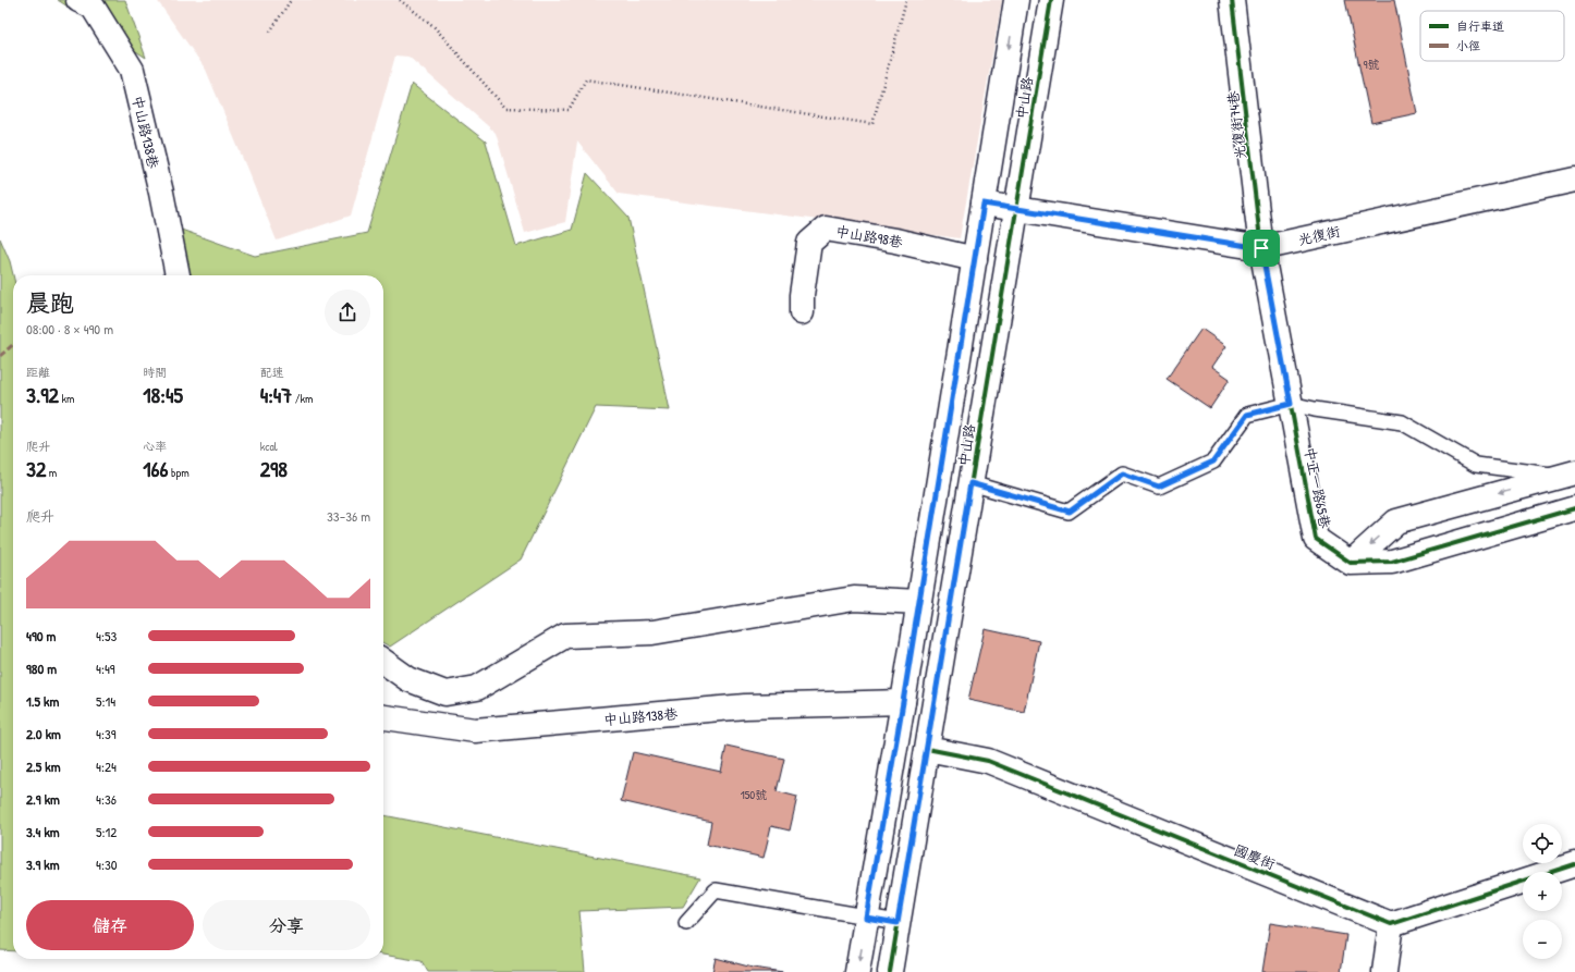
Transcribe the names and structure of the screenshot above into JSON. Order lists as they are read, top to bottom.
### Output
{
  "streets": {
    "street": [
      "中山路",
      "光復街74巷",
      "中山路138巷",
      "光復街",
      "中山路98巷",
      "中正一路65巷",
      "國慶街"
    ]
  },
  "crossings": [
    ["中山路", "中山路138巷"],
    ["中山路", "光復街"],
    ["中山路", "中山路98巷"],
    ["中山路", "國慶街"],
    ["光復街74巷", "光復街"],
    ["光復街74巷", "中正一路65巷"],
    ["光復街", "中正一路65巷"]
  ],
  "house_numbers": ["9號", "150號"],
  "legend": ["自行車道", "小徑"],
  "page": {
    "heading": ["晨跑", "08:00 · 8 × 490 m"],
    "stats": [
      ["距離", "3.92 km"],
      ["時間", "18:45"],
      ["配速", "4:47 /km"],
      ["爬升", "32 m"],
      ["心率", "166 bpm"],
      ["kcal", "298"]
    ],
    "chart": ["爬升", "33–36 m"],
    "list": [
      {
        "name": "490 m",
        "note": "4:53"
      },
      {
        "name": "980 m",
        "note": "4:49"
      },
      {
        "name": "1.5 km",
        "note": "5:14"
      },
      {
        "name": "2.0 km",
        "note": "4:39"
      },
      {
        "name": "2.5 km",
        "note": "4:24"
      },
      {
        "name": "2.9 km",
        "note": "4:36"
      },
      {
        "name": "3.4 km",
        "note": "5:12"
      },
      {
        "name": "3.9 km",
        "note": "4:30"
      }
    ],
    "map_buttons": ["+", "−"],
    "buttons": ["儲存", "分享"]
  }
}
